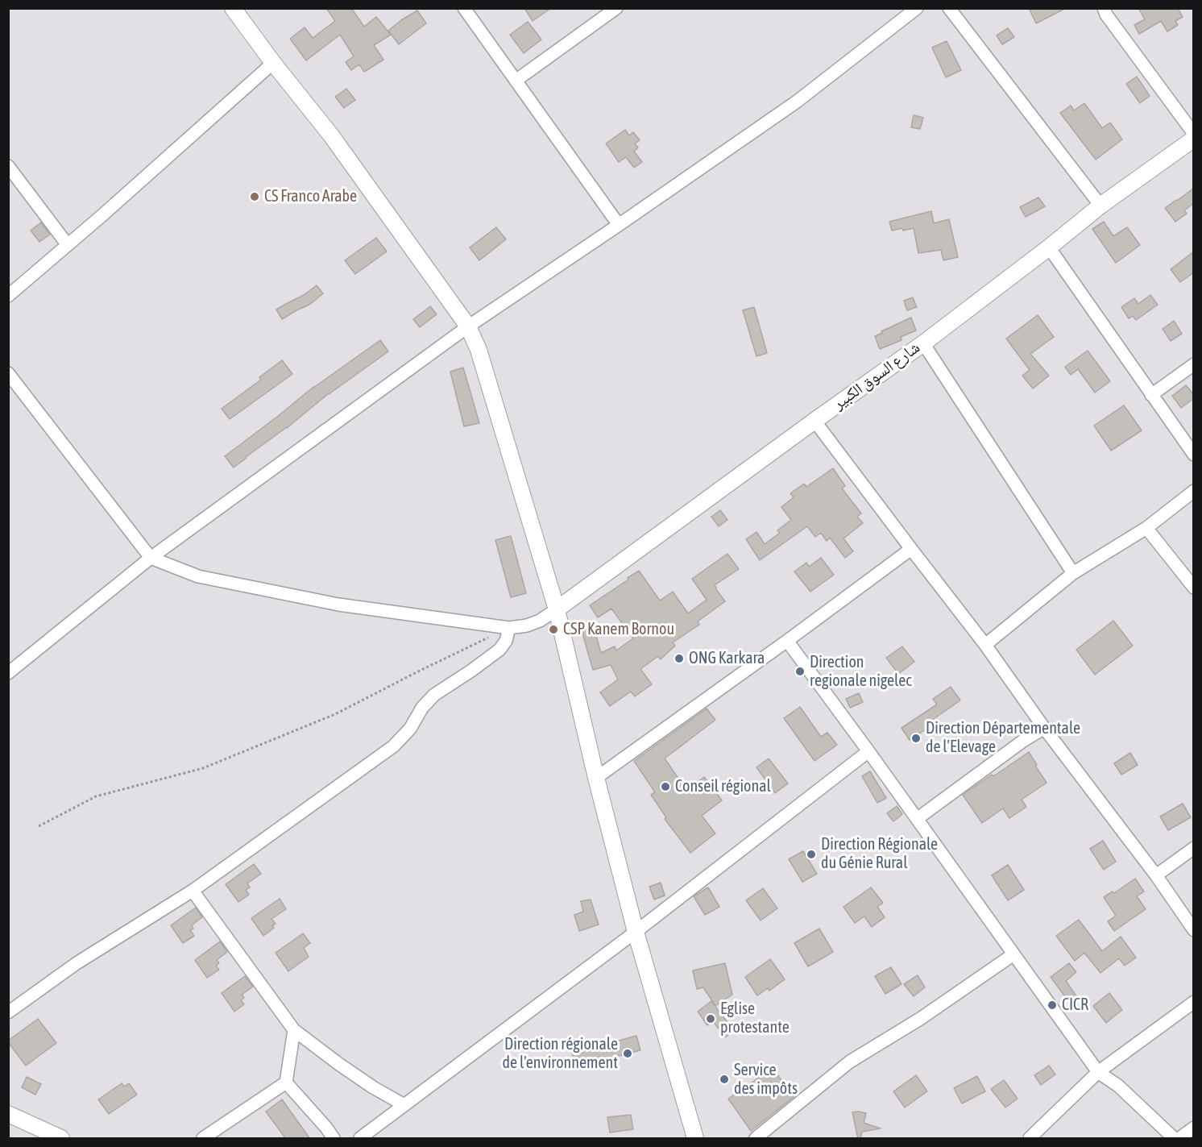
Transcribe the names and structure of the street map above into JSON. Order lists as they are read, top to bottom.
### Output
{
  "streets": {
    "street": ["شارع السوق الكبير"]
  },
  "places": [
    "CS Franco Arabe",
    "CSP Kanem Bornou",
    "ONG Karkara",
    "Direction regionale nigelec",
    "Direction Départementale de l'Elevage",
    "Conseil régional",
    "Direction Régionale du Génie Rural",
    "CICR",
    "Eglise protestante",
    "Direction régionale de l'environnement",
    "Service des impôts"
  ]
}
